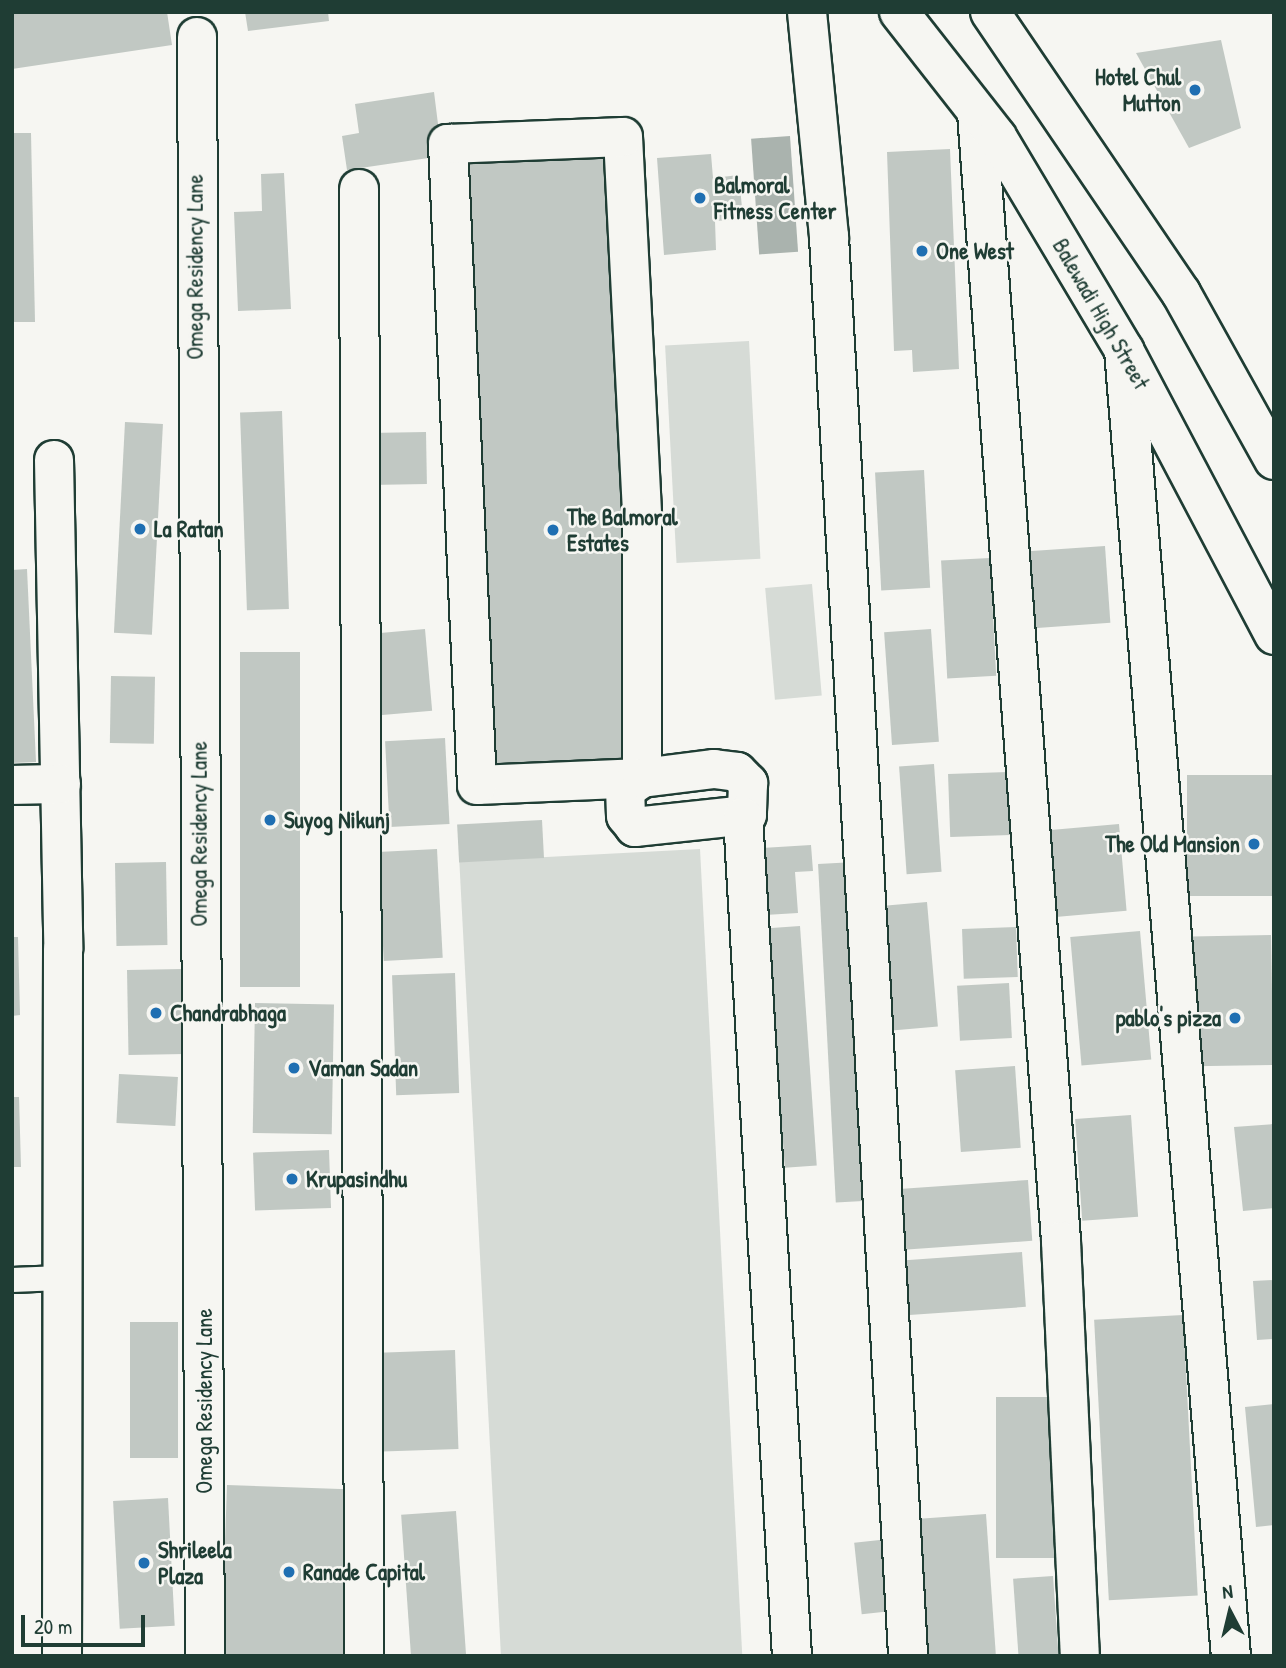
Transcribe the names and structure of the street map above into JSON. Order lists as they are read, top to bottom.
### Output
{
  "streets": {
    "street": ["Omega Residency Lane", "Balewadi High Street"]
  },
  "places": [
    "Hotel Chul Mutton",
    "Balmoral Fitness Center",
    "One West",
    "La Ratan",
    "The Balmoral Estates",
    "Suyog Nikunj",
    "The Old Mansion",
    "Chandrabhaga",
    "pablo's pizza",
    "Vaman Sadan",
    "Krupasindhu",
    "Shrileela Plaza",
    "Ranade Capital"
  ],
  "scale_bar": "20 m",
  "north": "top"
}
